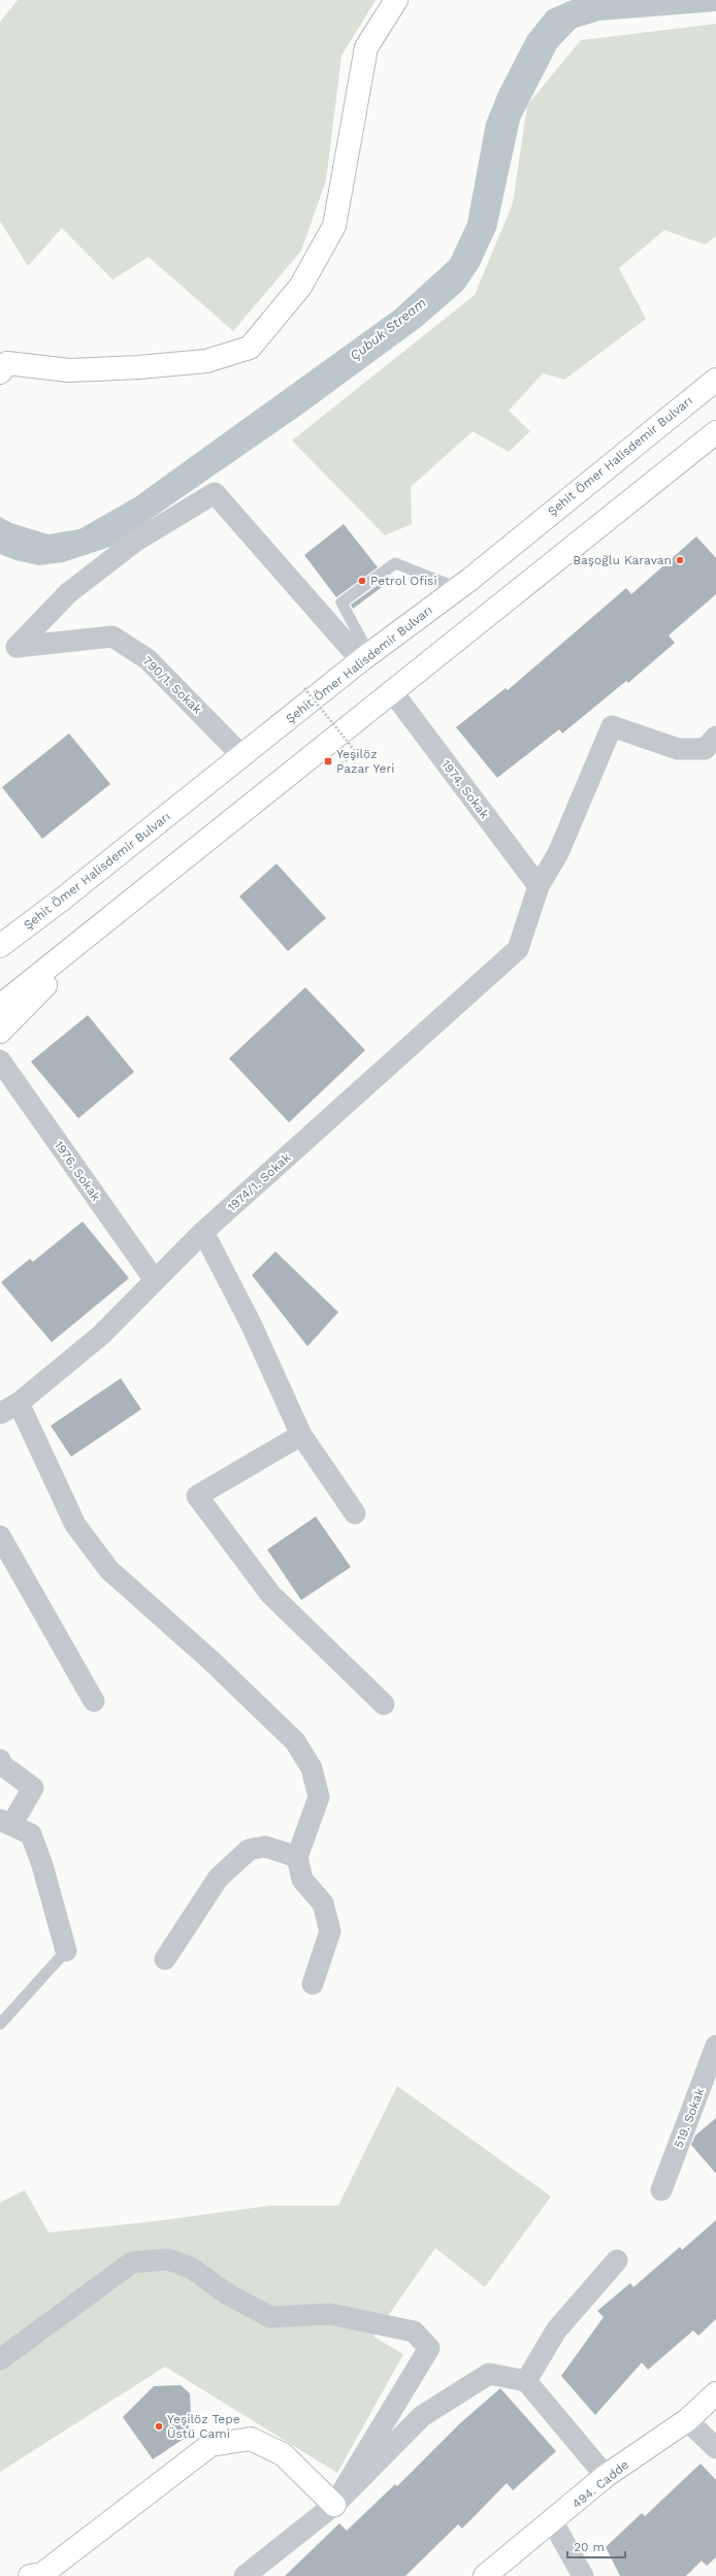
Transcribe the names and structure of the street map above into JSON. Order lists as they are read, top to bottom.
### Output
{
  "streets": {
    "main road": ["Şehit Ömer Halisdemir Bulvarı", "494. Cadde"],
    "street": [
      "790/1. Sokak",
      "1974. Sokak",
      "1976. Sokak",
      "1974/1. Sokak",
      "519. Sokak"
    ]
  },
  "crossings": [
    ["Şehit Ömer Halisdemir Bulvarı", "790/1. Sokak"],
    ["1974. Sokak", "1974/1. Sokak"],
    ["1976. Sokak", "1974/1. Sokak"]
  ],
  "water": ["Çubuk Stream"],
  "places": {
    "other": ["Başoğlu Karavan", "Petrol Ofisi", "Yeşilöz Tepe Üstü Cami"],
    "transit": ["Yeşilöz Pazar Yeri"]
  },
  "scale_bar": "20 m"
}
